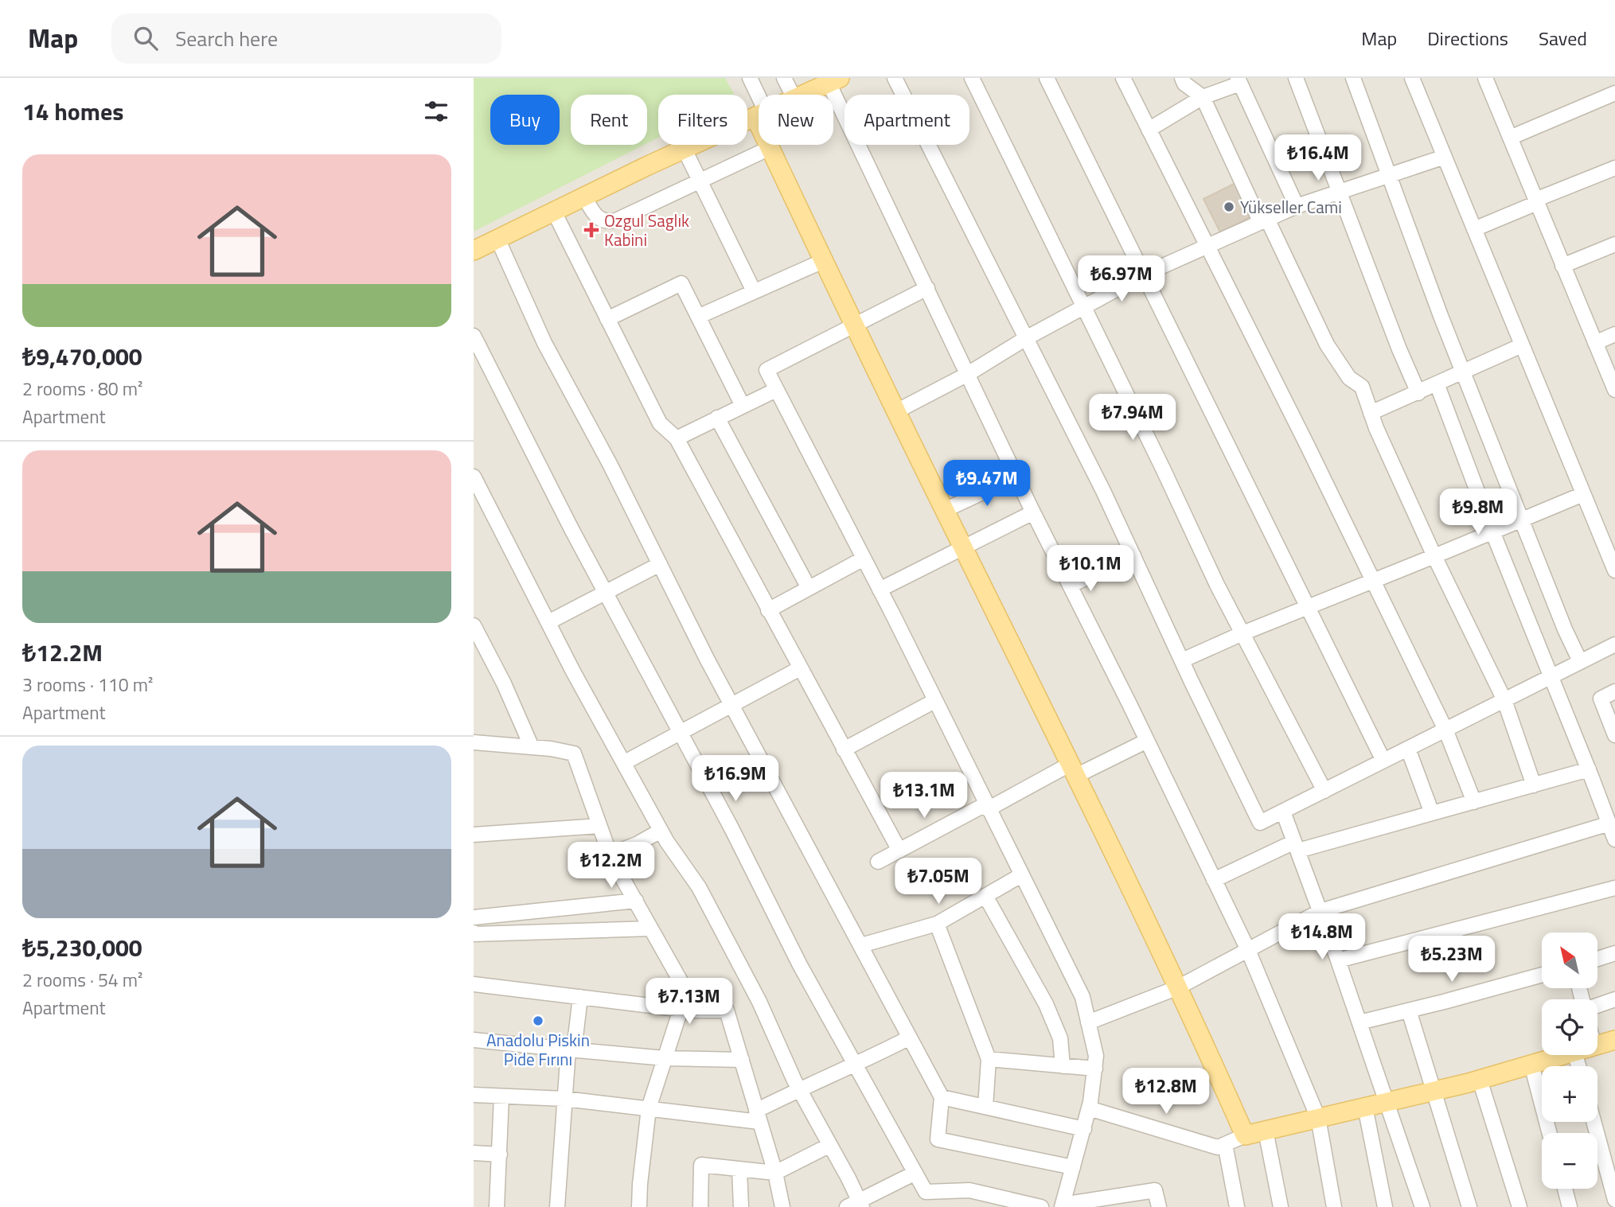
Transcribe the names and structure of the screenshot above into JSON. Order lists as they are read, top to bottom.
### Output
{
  "places": {
    "other": ["Yükseller Cami", "Anadolu Piskin Pide Fırını"],
    "health": ["Ozgul Saglık Kabini"]
  },
  "north": "top left",
  "page": {
    "header": "Map",
    "search": "Search here",
    "nav": ["Map", "Directions", "Saved"],
    "heading": "14 homes",
    "chip": [
      "Buy",
      "Rent",
      "Filters",
      "New",
      "Apartment"
    ],
    "price": [
      "₺16.4M",
      "₺6.97M",
      "₺7.94M",
      "₺9.47M",
      "₺9.8M",
      "₺10.1M",
      "₺16.9M",
      "₺13.1M",
      "₺12.2M",
      "₺7.05M",
      "₺14.8M",
      "₺5.23M",
      "₺7.13M",
      "₺12.8M"
    ],
    "list": [
      {
        "name": "₺9,470,000",
        "note": "2 rooms · 80 m² · Apartment"
      },
      {
        "name": "₺12.2M",
        "note": "3 rooms · 110 m² · Apartment"
      },
      {
        "name": "₺5,230,000",
        "note": "2 rooms · 54 m² · Apartment"
      }
    ],
    "map_buttons": ["+", "−"]
  }
}
